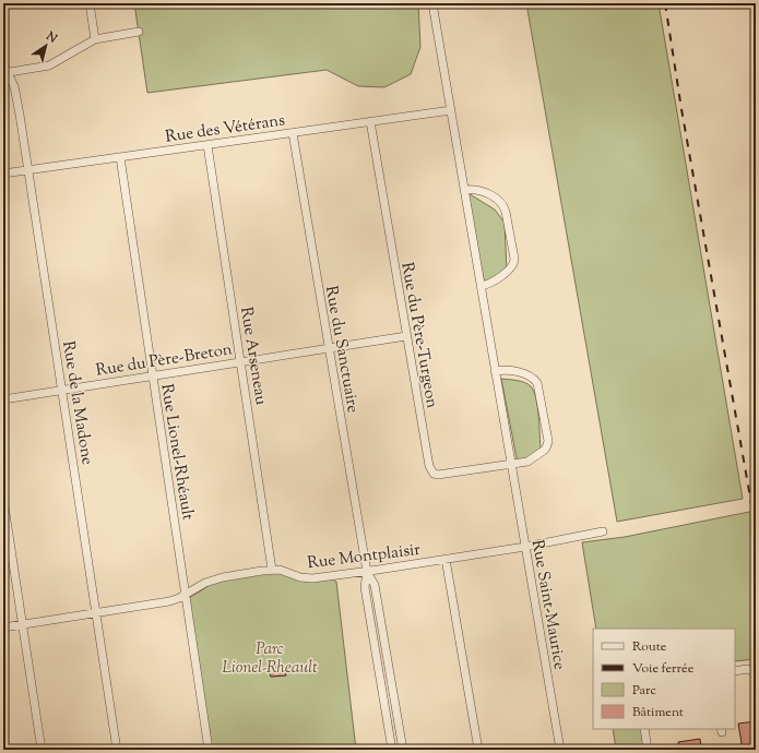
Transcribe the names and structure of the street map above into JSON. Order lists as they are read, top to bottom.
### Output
{
  "streets": {
    "street": [
      "Rue des Vétérans",
      "Rue du Père-Turgeon",
      "Rue du Sanctuaire",
      "Rue Arseneau",
      "Rue du Père-Breton",
      "Rue de la Madone",
      "Rue Lionel-Rhéault",
      "Rue Montplaisir",
      "Rue Saint-Maurice"
    ]
  },
  "crossings": [
    ["Rue des Vétérans", "Rue du Père-Turgeon"],
    ["Rue des Vétérans", "Rue du Sanctuaire"],
    ["Rue des Vétérans", "Rue Arseneau"],
    ["Rue des Vétérans", "Rue de la Madone"],
    ["Rue des Vétérans", "Rue Lionel-Rhéault"],
    ["Rue des Vétérans", "Rue Saint-Maurice"],
    ["Rue du Père-Turgeon", "Rue du Père-Breton"],
    ["Rue du Père-Turgeon", "Rue Saint-Maurice"],
    ["Rue du Sanctuaire", "Rue du Père-Breton"],
    ["Rue du Sanctuaire", "Rue Montplaisir"],
    ["Rue Arseneau", "Rue du Père-Breton"],
    ["Rue Arseneau", "Rue Montplaisir"],
    ["Rue du Père-Breton", "Rue de la Madone"],
    ["Rue du Père-Breton", "Rue Lionel-Rhéault"],
    ["Rue de la Madone", "Rue Montplaisir"],
    ["Rue Lionel-Rhéault", "Rue Montplaisir"],
    ["Rue Montplaisir", "Rue Saint-Maurice"]
  ],
  "parks": ["Parc Lionel-Rheault"],
  "legend": [
    "Route",
    "Voie ferrée",
    "Parc",
    "Bâtiment"
  ],
  "north": "top right"
}
